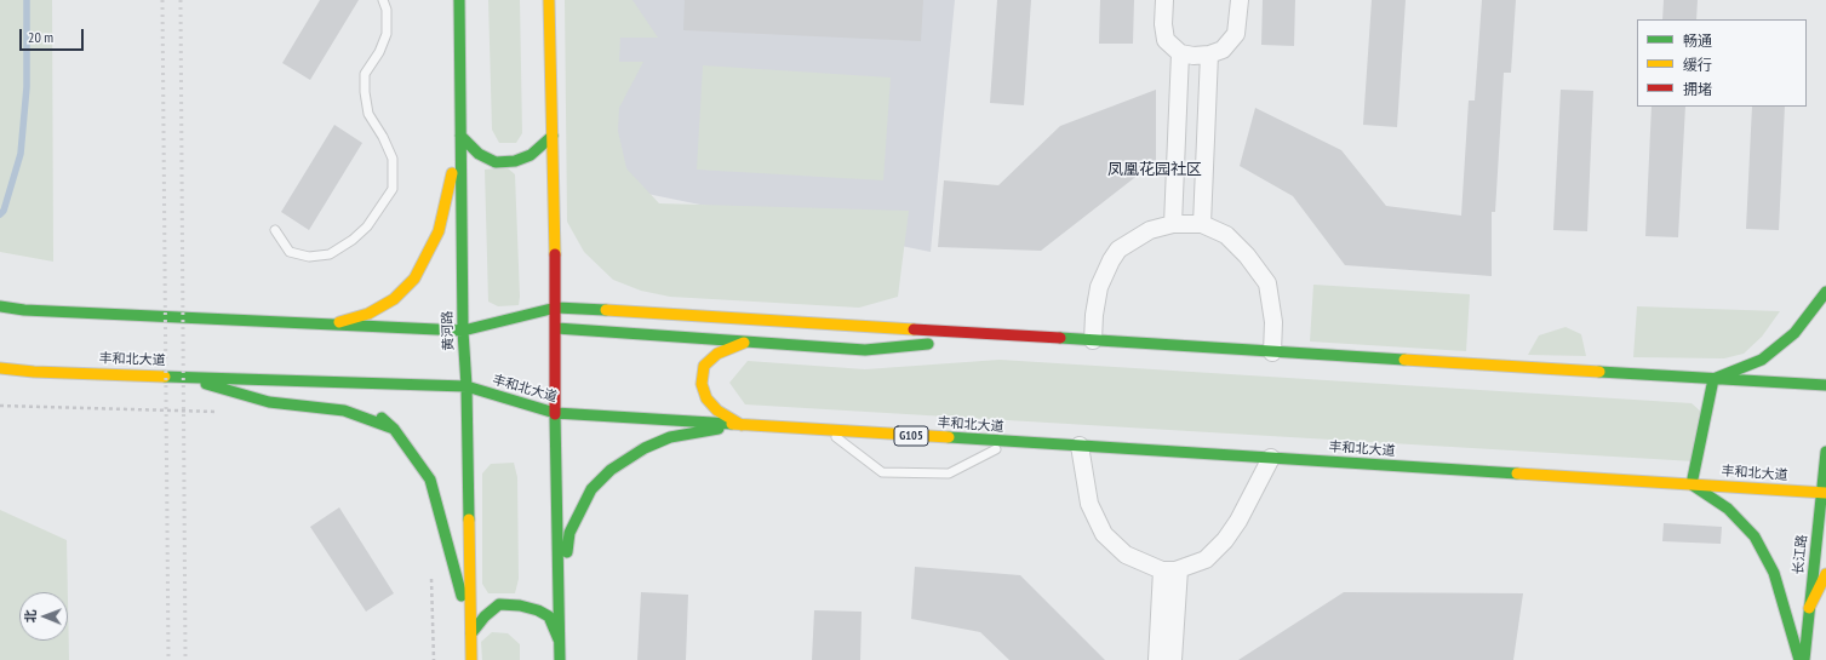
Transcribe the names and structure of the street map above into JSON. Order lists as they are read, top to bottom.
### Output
{
  "streets": {
    "main road": [
      "黄河路",
      "丰和北大道",
      "G105",
      "长江路"
    ]
  },
  "crossings": [
    ["黄河路", "丰和北大道"],
    ["丰和北大道", "长江路"]
  ],
  "districts": ["凤凰花园社区"],
  "legend": ["畅通", "缓行", "拥堵"],
  "scale_bar": "20 m",
  "north": "left"
}
